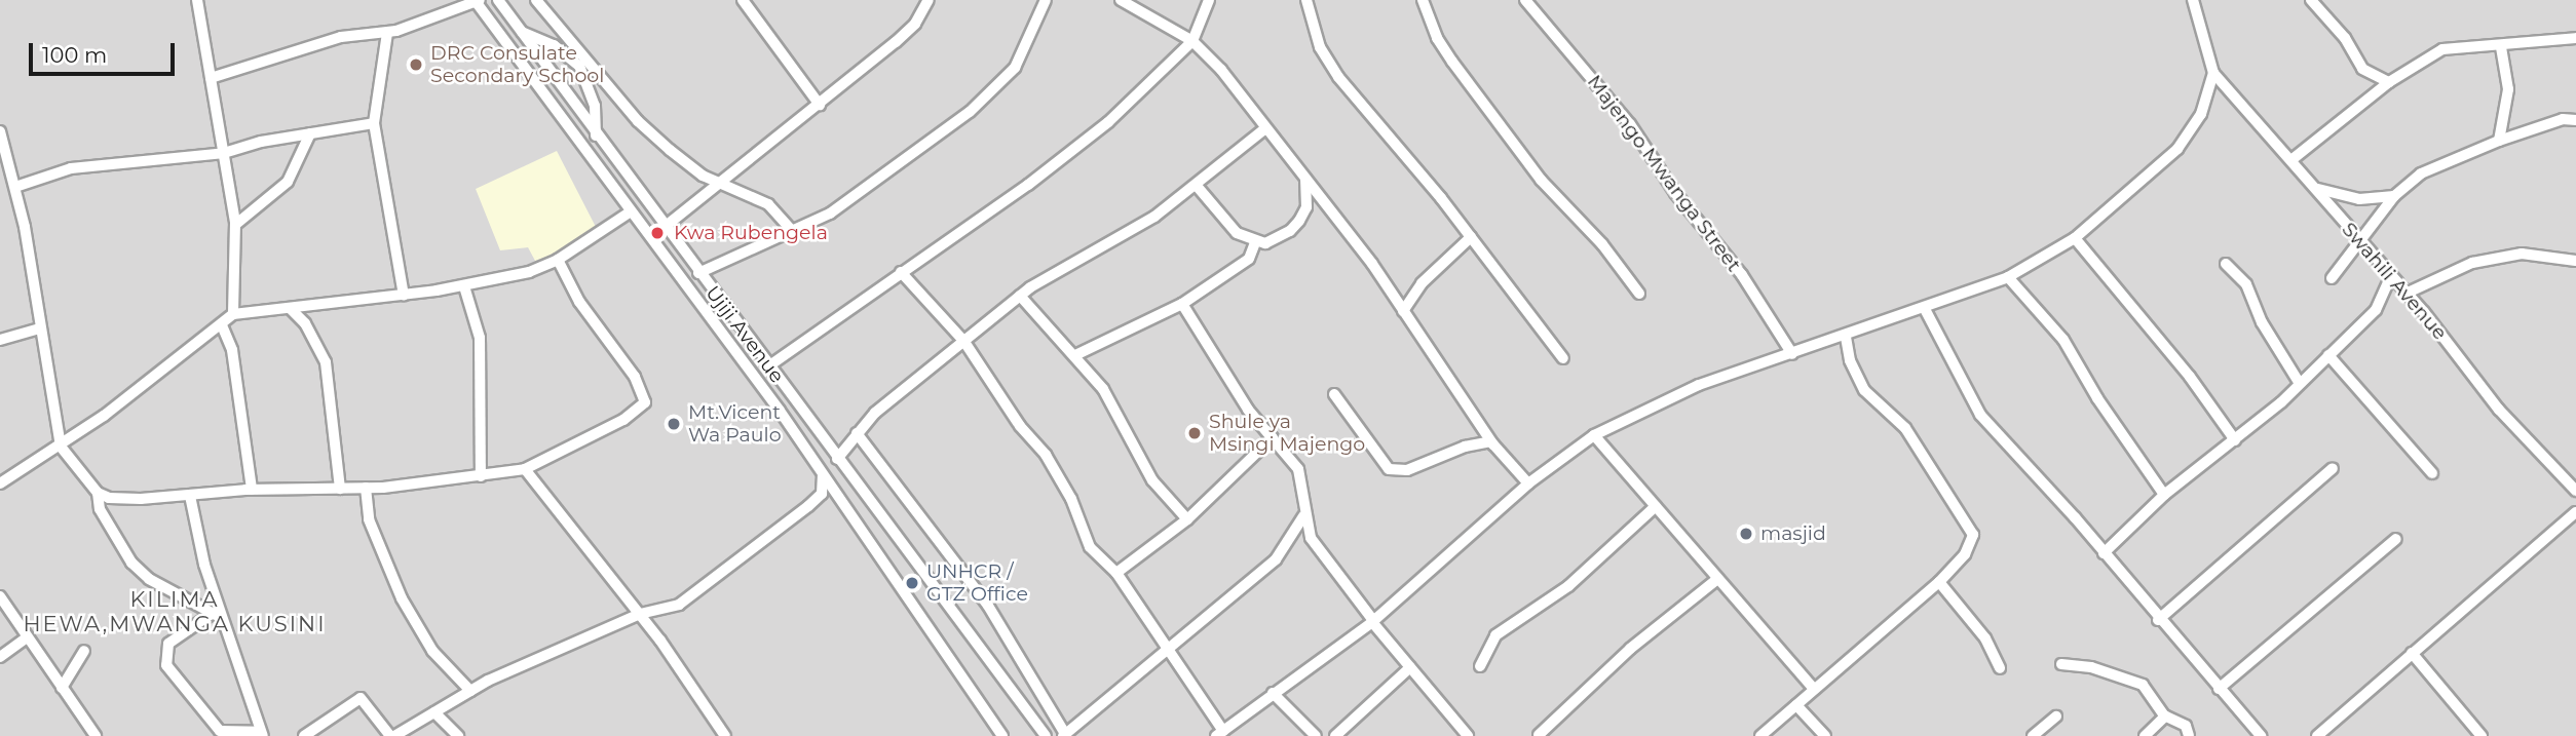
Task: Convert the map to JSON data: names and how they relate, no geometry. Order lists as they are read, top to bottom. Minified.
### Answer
{"streets":{"street":["Majengo Mwanga Street","Swahili Avenue","Ujiji Avenue"]},"districts":["KILIMA HEWA,MWANGA KUSINI"],"places":["DRC Consulate Secondary School","Kwa Rubengela","Mt.Vicent Wa Paulo","Shule ya Msingi Majengo","masjid","UNHCR / GTZ Office"],"scale_bar":"100 m"}
